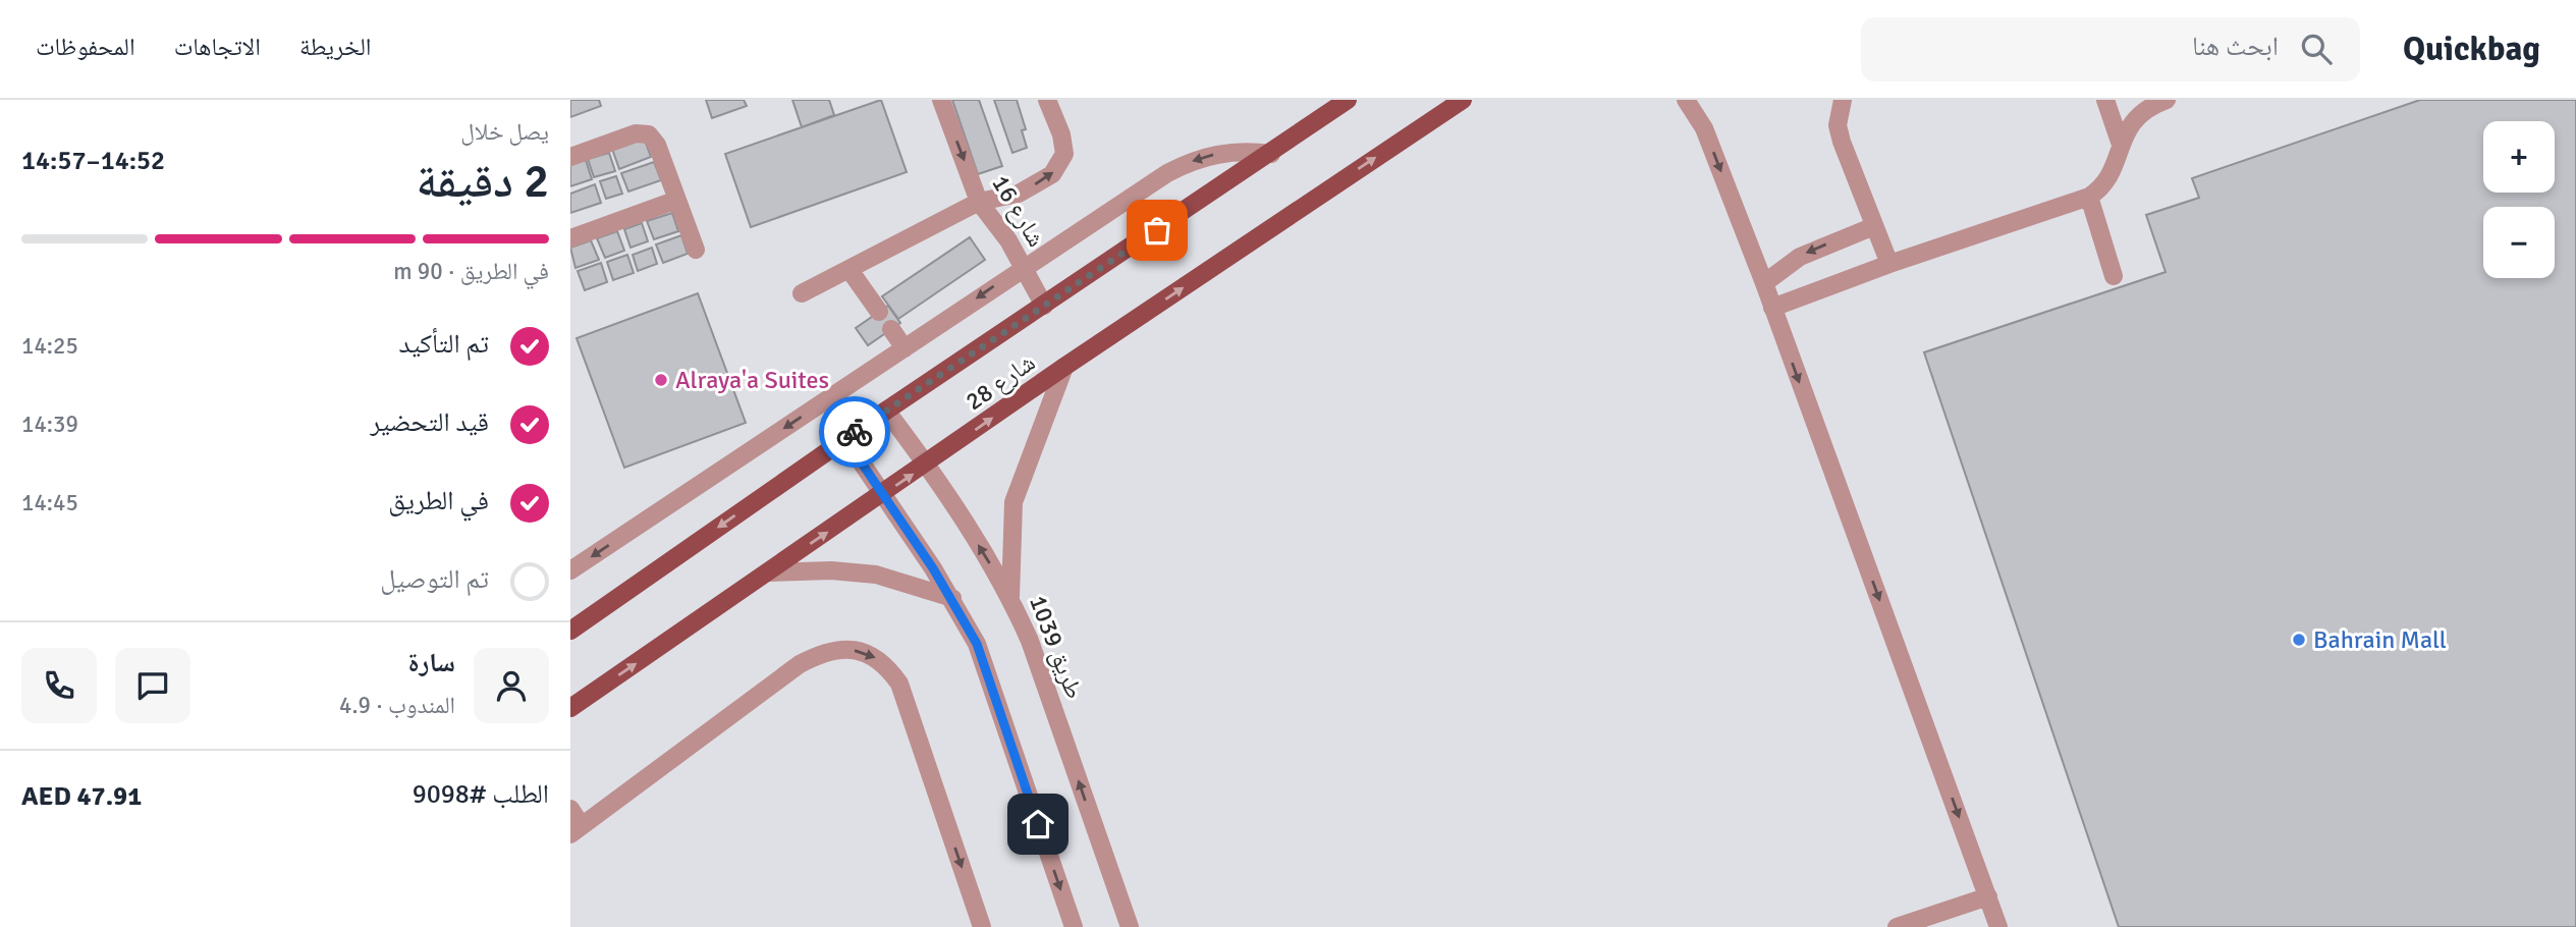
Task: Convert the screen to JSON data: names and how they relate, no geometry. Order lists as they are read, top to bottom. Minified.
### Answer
{"streets":{"main road":["شارع 28"],"street":["شارع 16","طريق 1039"]},"crossings":[["شارع 16","شارع 28"],["شارع 28","طريق 1039"]],"one_way":["شارع 16"],"places":["Alraya'a Suites","Bahrain Mall"],"page":{"header":"Quickbag","search":"ابحث هنا","nav":["الخريطة","الاتجاهات","المحفوظات"],"heading":["2 دقيقة","يصل خلال","14:52–14:57"],"panel":["سارة","المندوب · 4.9","الطلب #9098","AED 47.91"],"map_buttons":["+","−"],"bar":"في الطريق · 90 m","list":[["تم التأكيد","14:25"],["قيد التحضير","14:39"],["في الطريق","14:45"],"تم التوصيل"]}}
